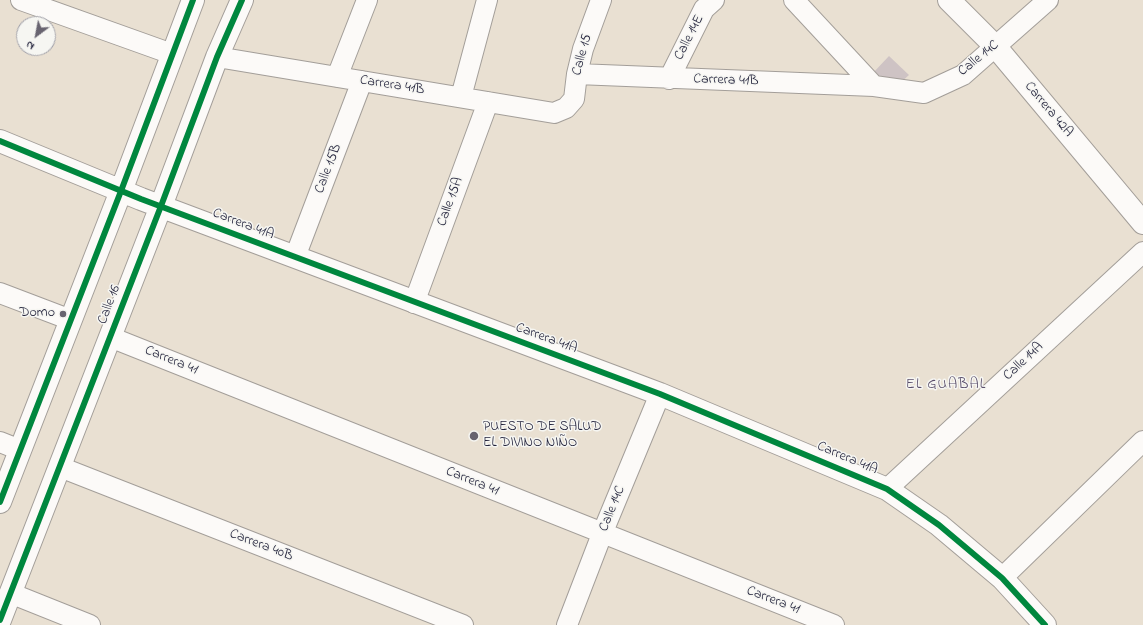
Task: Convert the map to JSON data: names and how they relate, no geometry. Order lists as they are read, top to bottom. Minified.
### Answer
{"streets":{"street":["Calle 14E","Calle 15","Calle 14C","Carrera 41B","Carrera 42A","Calle 15B","Calle 15A","Carrera 41A","Calle 16","Carrera 41","Calle 14A","Carrera 40B"]},"crossings":[["Calle 14E","Carrera 41B"],["Calle 15","Carrera 41B"],["Calle 14C","Carrera 41B"],["Calle 14C","Carrera 42A"],["Calle 14C","Carrera 41A"],["Calle 14C","Carrera 41"],["Carrera 41B","Calle 15B"],["Carrera 41B","Calle 15A"],["Carrera 41B","Calle 16"],["Calle 15B","Carrera 41A"],["Calle 15A","Carrera 41A"],["Carrera 41A","Calle 16"],["Carrera 41A","Calle 14A"],["Calle 16","Carrera 41"],["Calle 16","Carrera 40B"]],"districts":["EL GUABAL"],"places":["Domo","PUESTO DE SALUD EL DIVINO NIÑO"],"north":"bottom left"}
